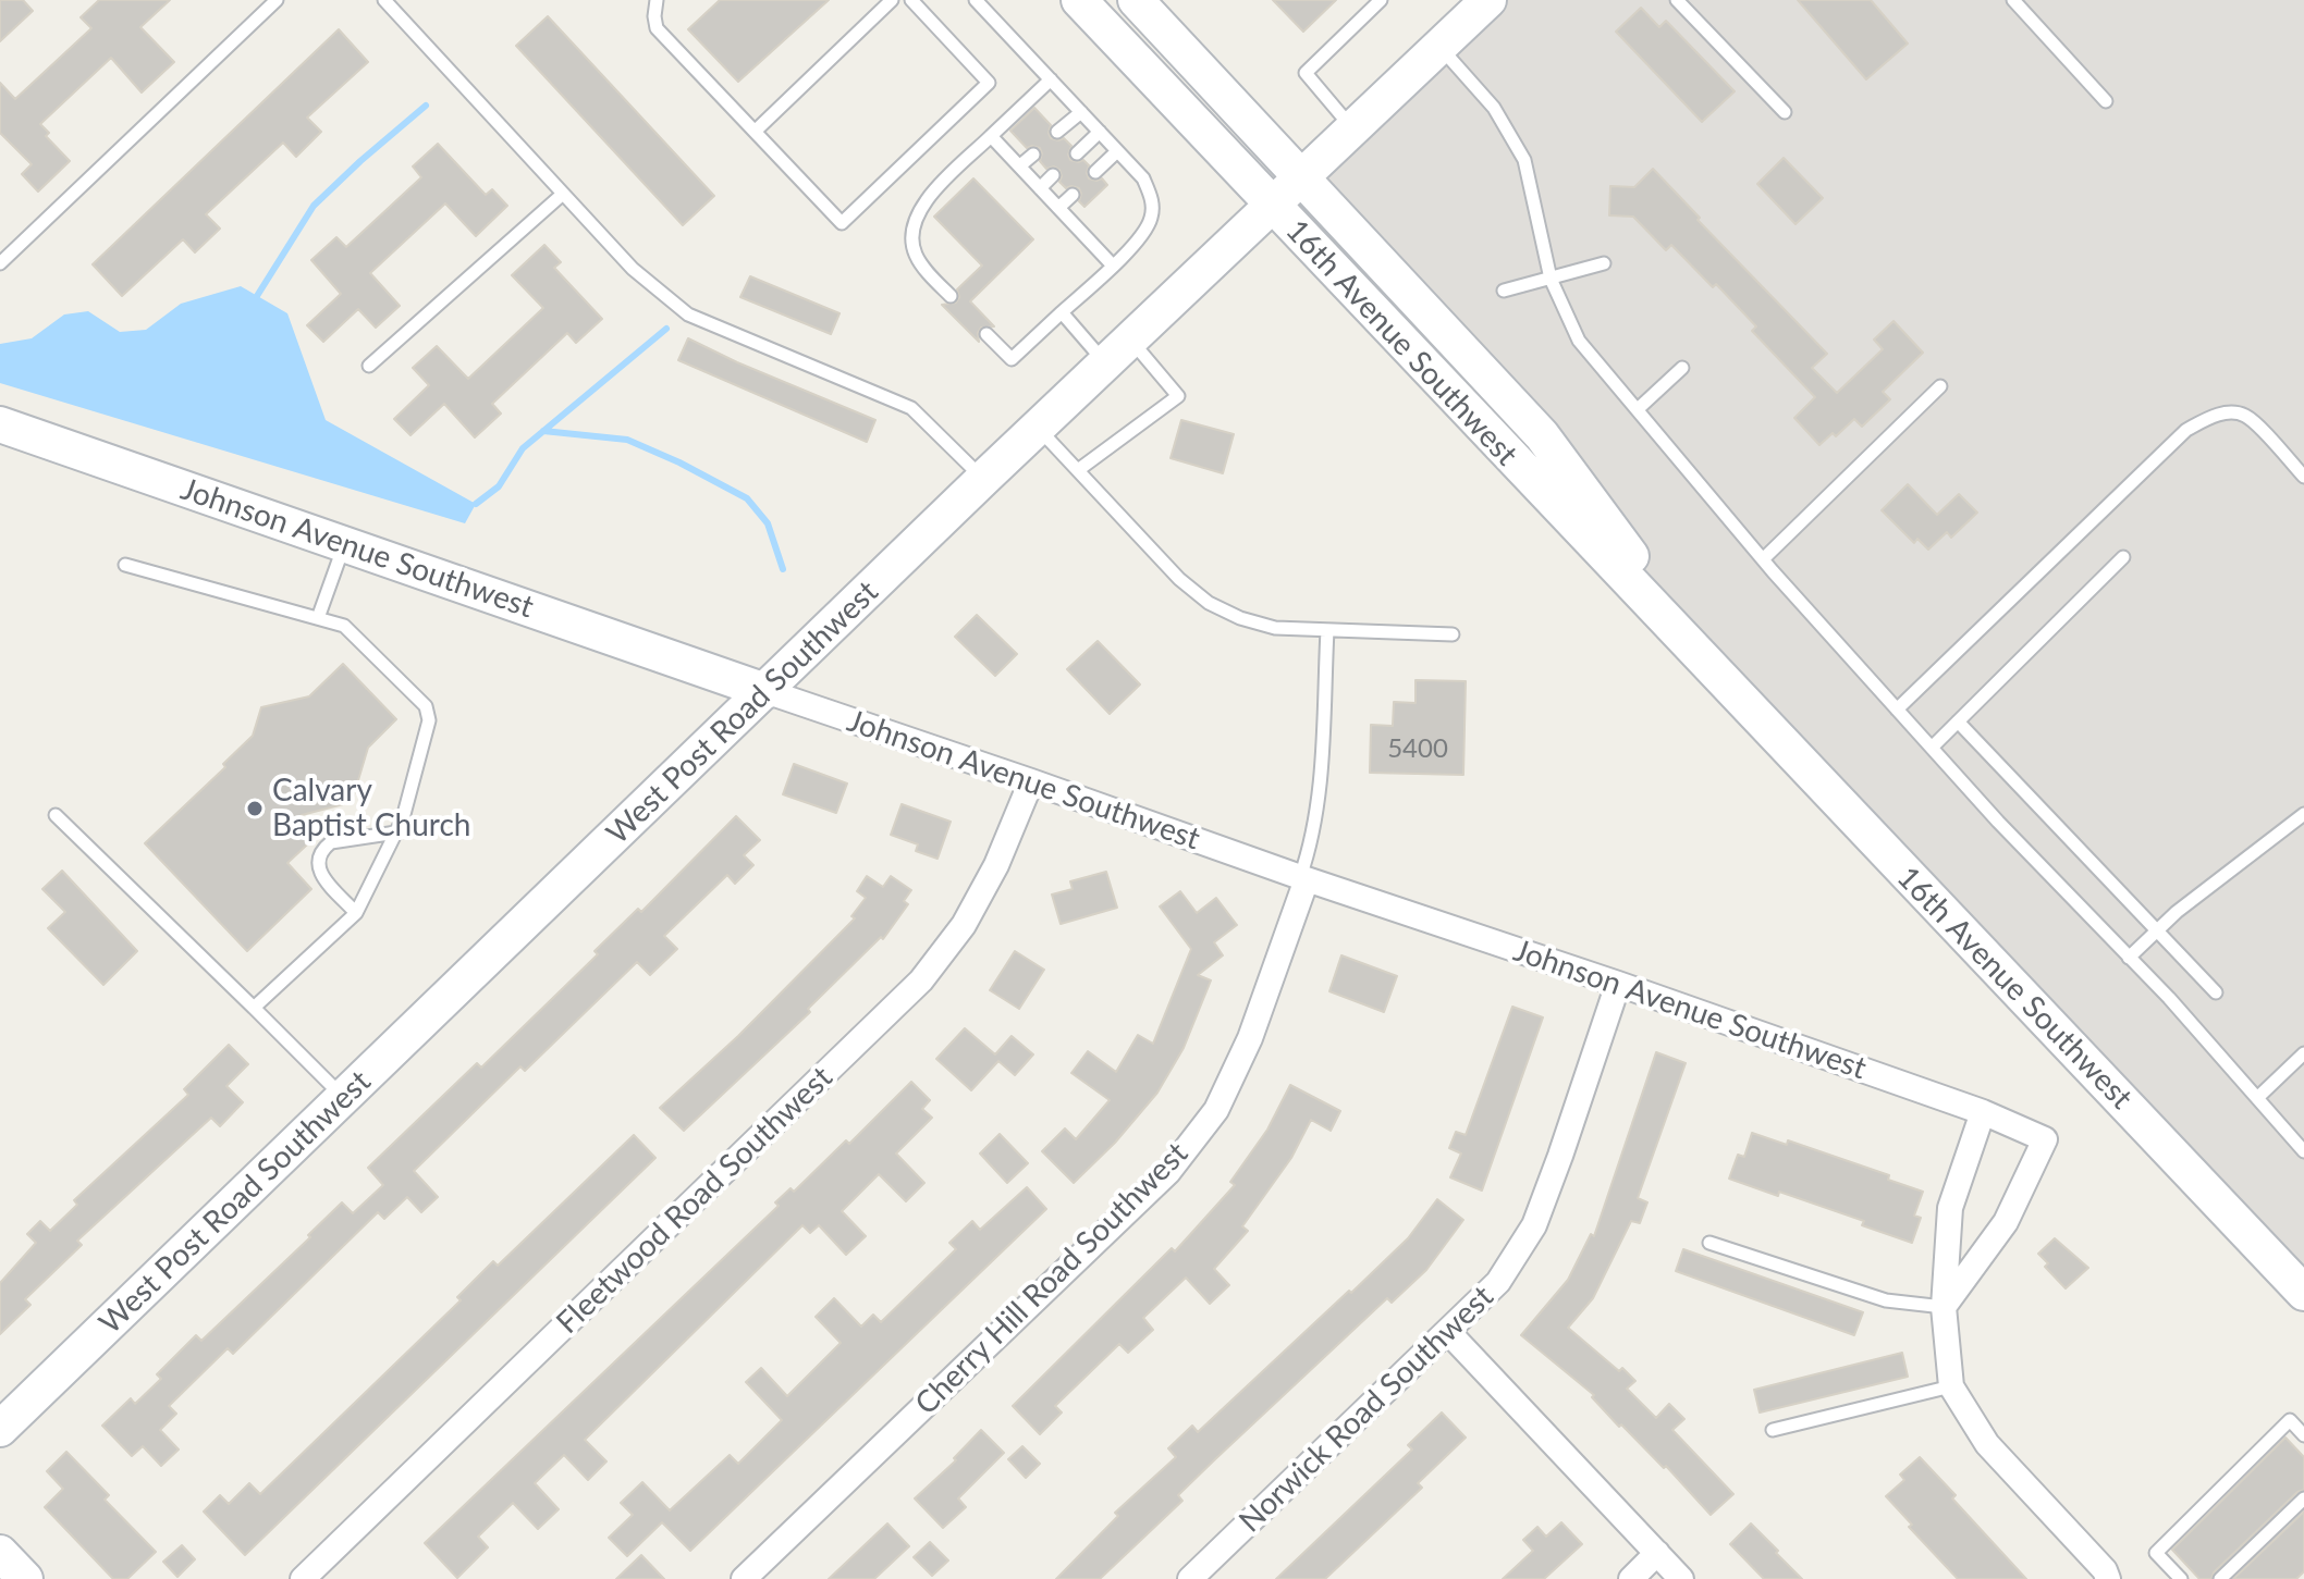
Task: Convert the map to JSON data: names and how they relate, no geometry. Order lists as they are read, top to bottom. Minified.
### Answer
{"streets":{"street":["16th Avenue Southwest","Johnson Avenue Southwest","West Post Road Southwest","Fleetwood Road Southwest","Cherry Hill Road Southwest","Norwick Road Southwest"]},"crossings":[["16th Avenue Southwest","West Post Road Southwest"],["Johnson Avenue Southwest","West Post Road Southwest"],["Johnson Avenue Southwest","Fleetwood Road Southwest"],["Johnson Avenue Southwest","Cherry Hill Road Southwest"],["Johnson Avenue Southwest","Norwick Road Southwest"]],"places":["Calvary Baptist Church"],"house_numbers":["5400"]}
